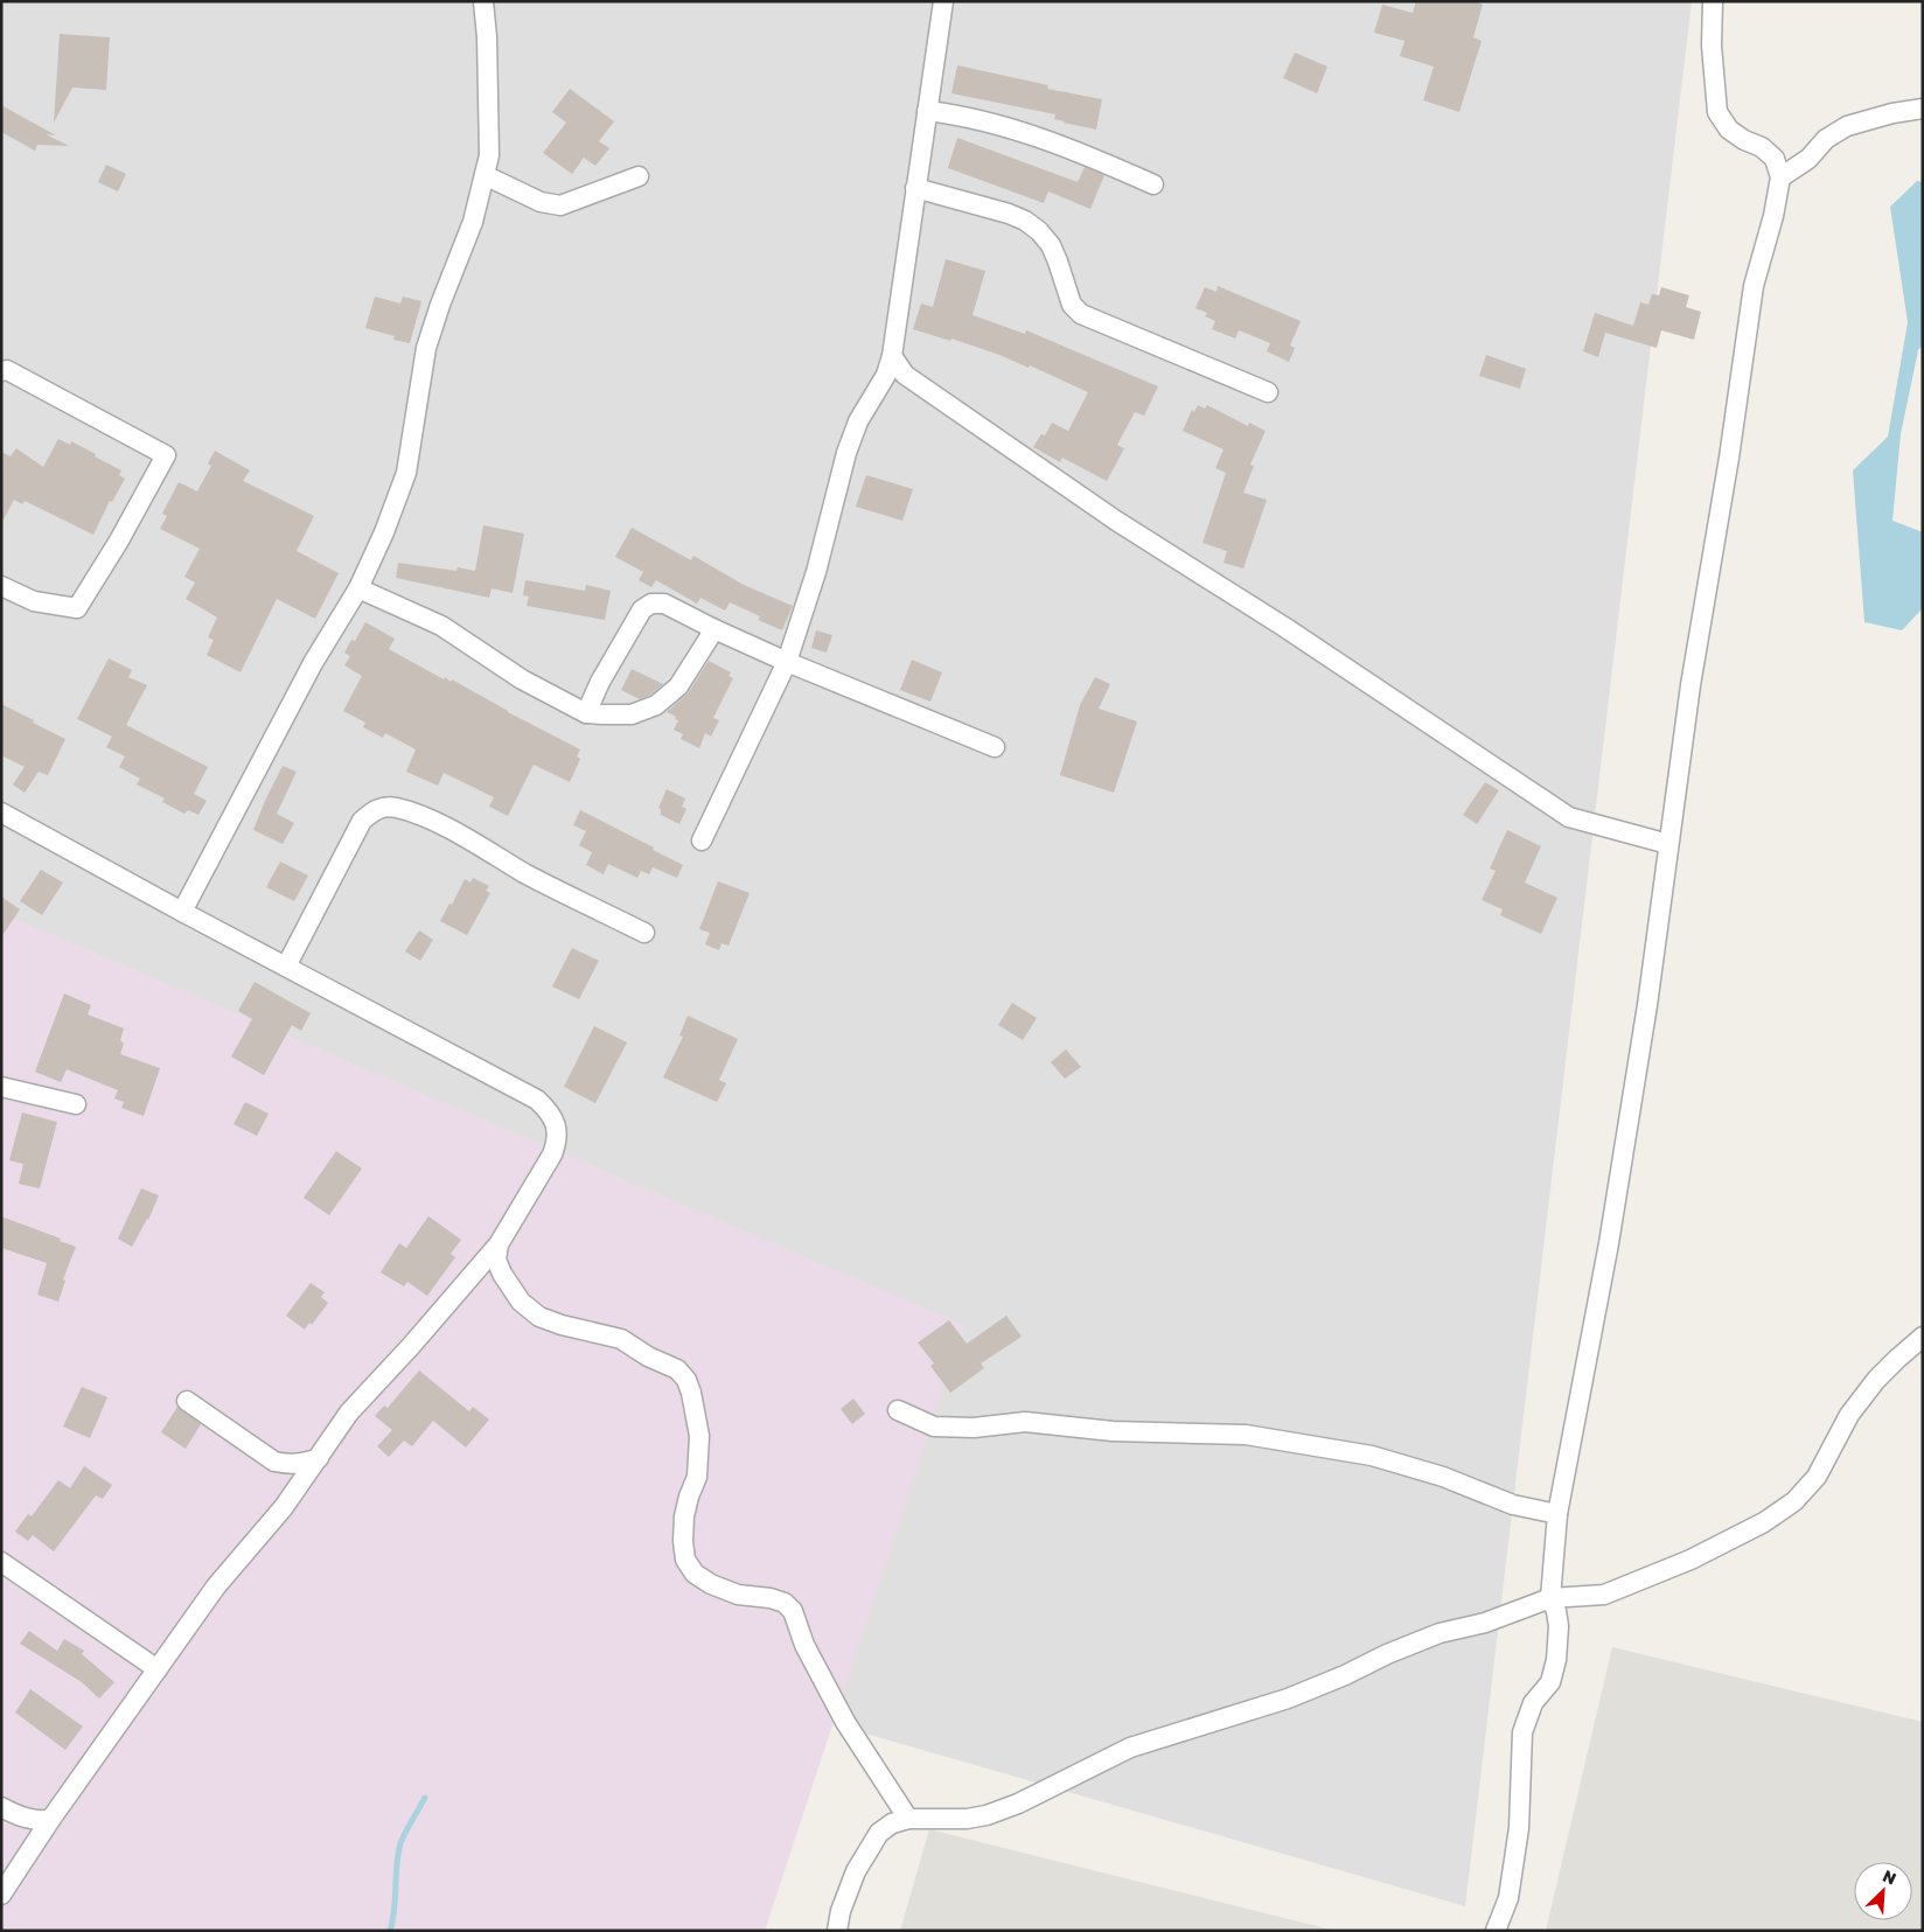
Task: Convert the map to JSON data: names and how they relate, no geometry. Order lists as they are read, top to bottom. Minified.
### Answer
{"north":"top right"}
